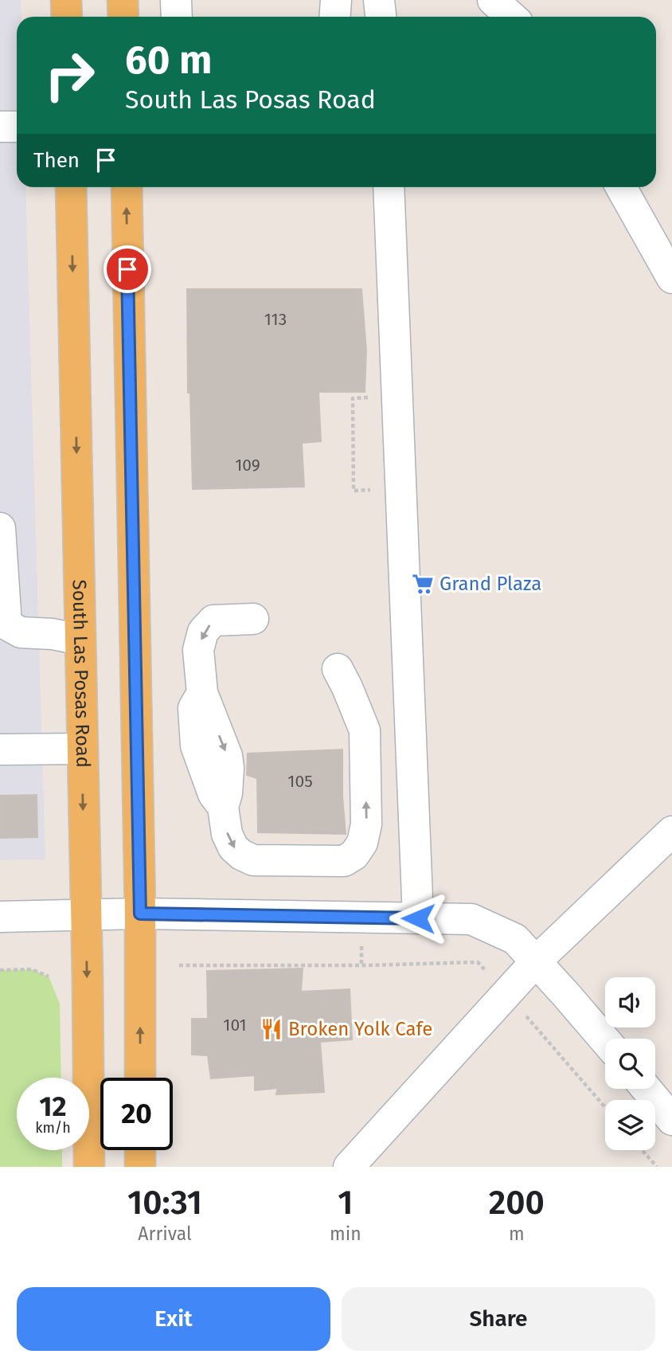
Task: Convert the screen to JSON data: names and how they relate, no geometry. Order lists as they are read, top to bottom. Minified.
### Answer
{"streets":{"main road":["South Las Posas Road"]},"places":{"supermarket":["Grand Plaza"],"restaurant":["Broken Yolk Cafe"]},"house_numbers":["113","109","105","101"],"page":{"turn":["60 m","South Las Posas Road"],"then":"Then","speed":"12 km/h","limit":"20","eta":["10:31","Arrival","1","min","200","m"],"buttons":["Exit","Share"]}}
